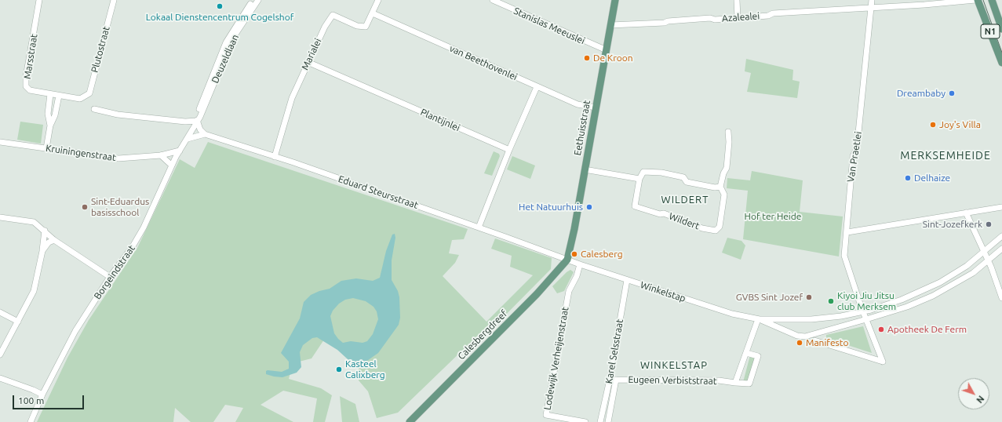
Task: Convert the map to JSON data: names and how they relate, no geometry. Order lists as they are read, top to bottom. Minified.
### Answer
{"streets":{"main road":["N1","Eethuisstraat","Calesbergdreef"],"street":["Azalealei","Stanislas Meeuslei","Plutostraat","Marialei","Marsstraat","Deuzeldlaan","van Beethovenlei","Plantijnlei","Kruiningenstraat","Van Praetlei","Eduard Steursstraat","Wildert","Borgeindstraat","Winkelstap","Karel Selsstraat","Lodewijk Verheijenstraat","Eugeen Verbiststraat"]},"crossings":[["Azalealei","Eethuisstraat"],["Azalealei","Van Praetlei"],["Stanislas Meeuslei","Eethuisstraat"],["Plutostraat","Marsstraat"],["Marialei","van Beethovenlei"],["Marialei","Plantijnlei"],["Marialei","Eduard Steursstraat"],["Deuzeldlaan","Borgeindstraat"],["van Beethovenlei","Eethuisstraat"],["Eethuisstraat","Eduard Steursstraat"],["Eethuisstraat","Winkelstap"],["Eethuisstraat","Calesbergdreef"],["Kruiningenstraat","Borgeindstraat"],["Van Praetlei","Winkelstap"],["Eduard Steursstraat","Winkelstap"],["Eduard Steursstraat","Calesbergdreef"],["Winkelstap","Calesbergdreef"],["Winkelstap","Karel Selsstraat"],["Winkelstap","Lodewijk Verheijenstraat"],["Karel Selsstraat","Eugeen Verbiststraat"]],"districts":["MERKSEMHEIDE","WILDERT","WINKELSTAP"],"parks":["Hof ter Heide"],"places":["Lokaal Dienstencentrum Cogelshof","De Kroon","Dreambaby","Joy's Villa","Delhaize","Sint-Eduardus basisschool","Het Natuurhuis","Sint-Jozefkerk","Calesberg","GVBS Sint Jozef","Kiyoi Jiu Jitsu club Merksem","Apotheek De Ferm","Manifesto","Kasteel Calixberg"],"scale_bar":"100 m","north":"bottom right"}
